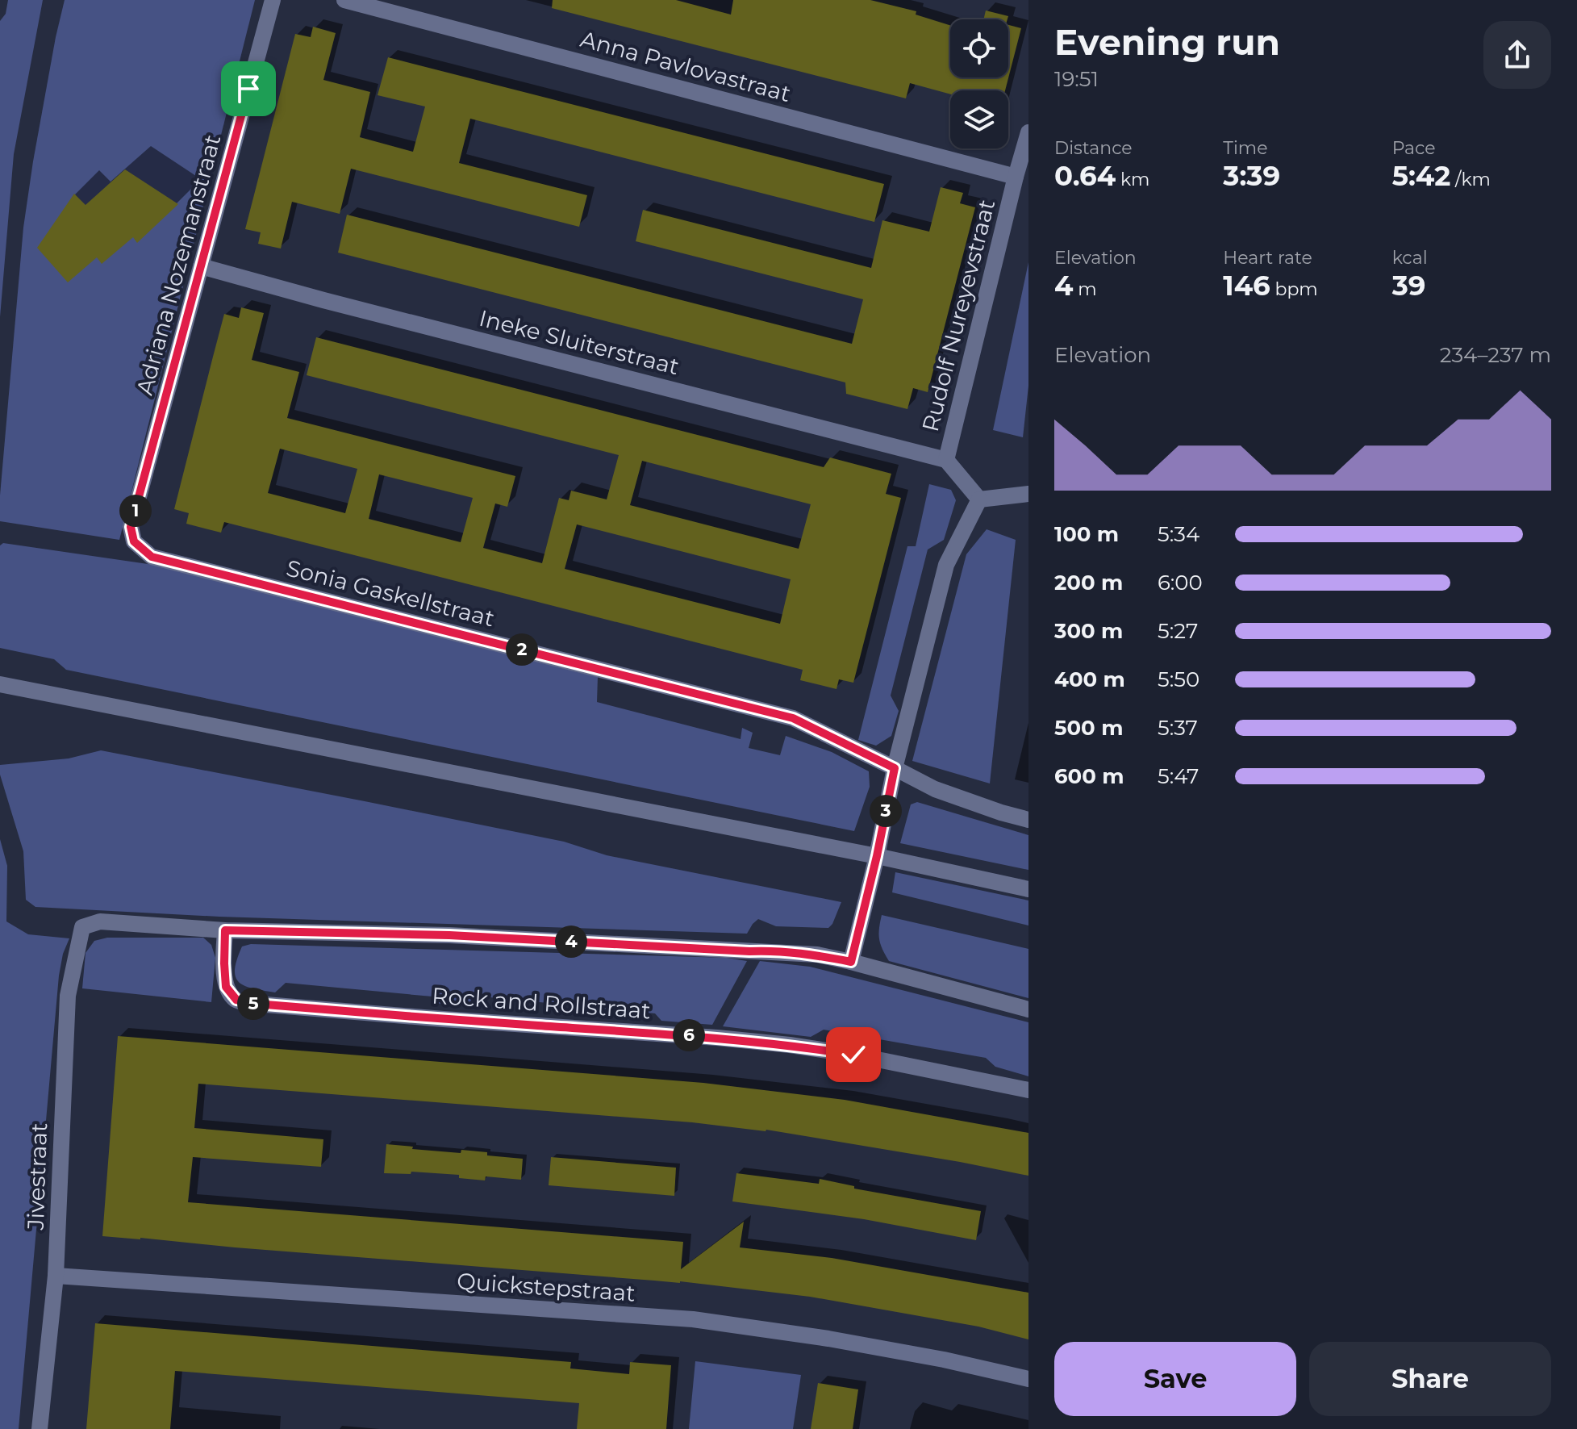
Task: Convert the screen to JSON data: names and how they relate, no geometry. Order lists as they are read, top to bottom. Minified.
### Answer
{"streets":{"street":["Anna Pavlovastraat","Adriana Nozemanstraat","Rudolf Nureyevstraat","Ineke Sluiterstraat","Sonia Gaskellstraat","Rock and Rollstraat","Jivestraat","Quickstepstraat"]},"crossings":[["Anna Pavlovastraat","Rudolf Nureyevstraat"],["Adriana Nozemanstraat","Ineke Sluiterstraat"],["Adriana Nozemanstraat","Sonia Gaskellstraat"],["Rudolf Nureyevstraat","Ineke Sluiterstraat"],["Rock and Rollstraat","Jivestraat"],["Jivestraat","Quickstepstraat"]],"page":{"heading":["Evening run","19:51"],"stats":[["Distance","0.64 km"],["Time","3:39"],["Pace","5:42 /km"],["Elevation","4 m"],["Heart rate","146 bpm"],["kcal","39"]],"chart":["Elevation","234–237 m"],"pins":["1","2","3","4","5","6"],"list":[{"name":"100 m","note":"5:34"},{"name":"200 m","note":"6:00"},{"name":"300 m","note":"5:27"},{"name":"400 m","note":"5:50"},{"name":"500 m","note":"5:37"},{"name":"600 m","note":"5:47"}],"buttons":["Save","Share"]}}
